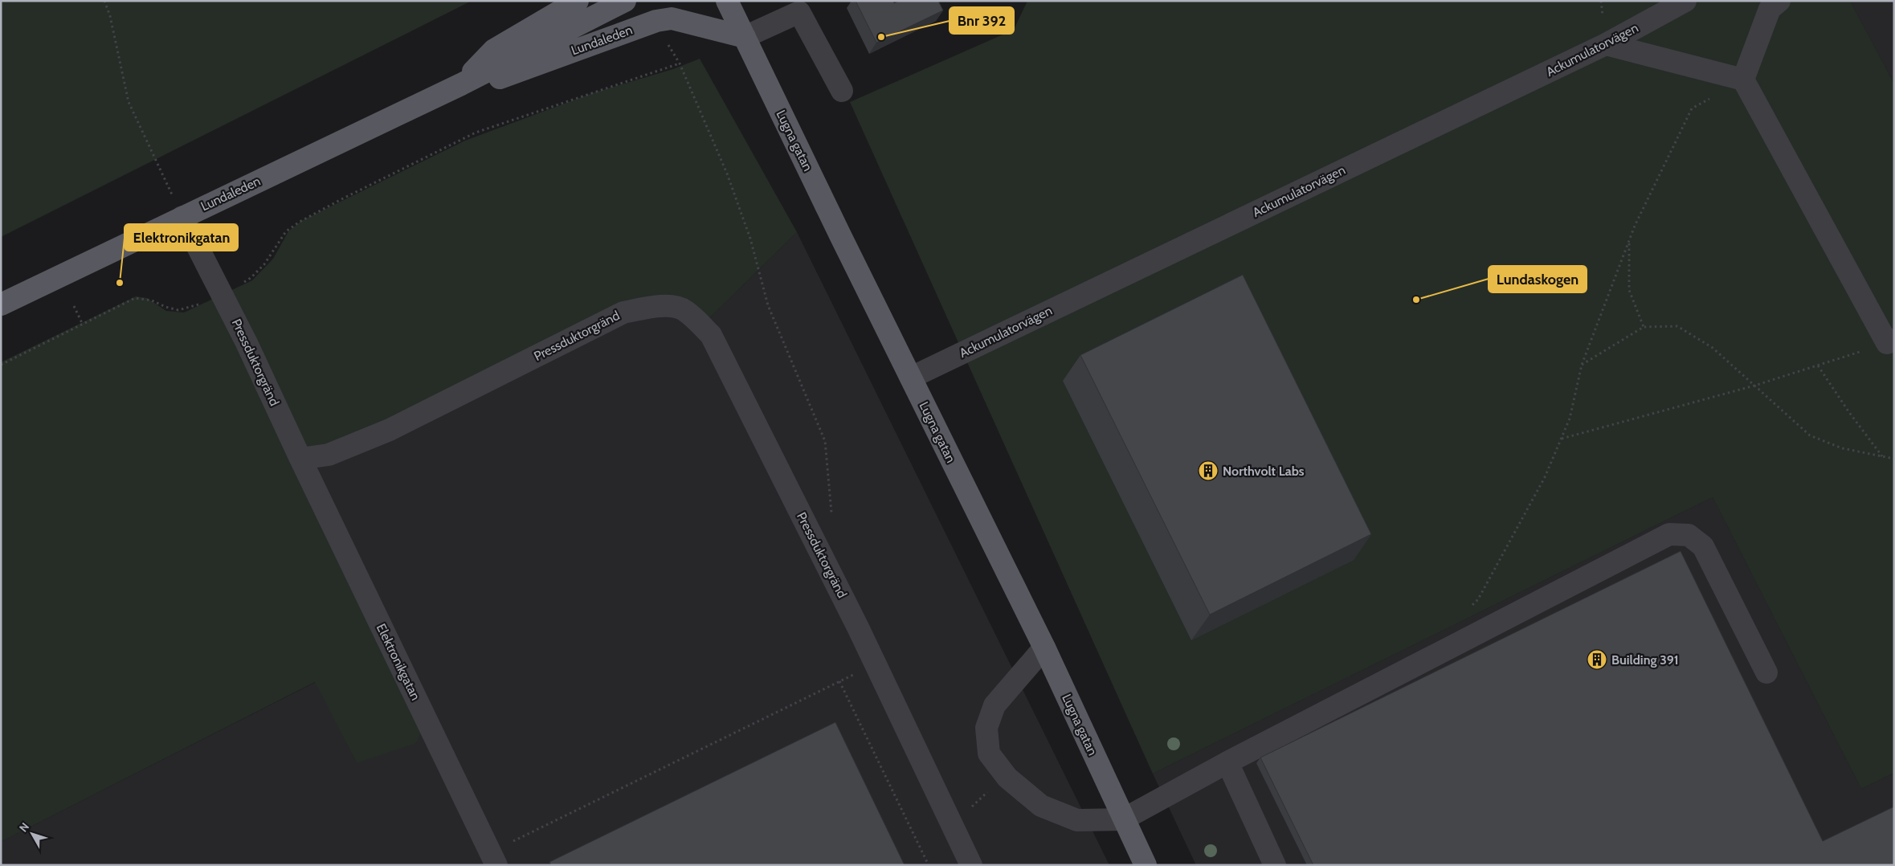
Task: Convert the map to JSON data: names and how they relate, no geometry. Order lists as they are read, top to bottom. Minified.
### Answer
{"streets":{"main road":["Lundaleden","Lugna gatan"],"street":["Ackumulatorvägen","Pressduktorgränd","Elektronikgatan"]},"crossings":[["Lundaleden","Lugna gatan"],["Lundaleden","Pressduktorgränd"],["Ackumulatorvägen","Lugna gatan"],["Pressduktorgränd","Elektronikgatan"]],"places":{"other":["Bnr 392","Elektronikgatan","Lundaskogen"],"building":["Northvolt Labs","Building 391"]},"north":"top left"}
